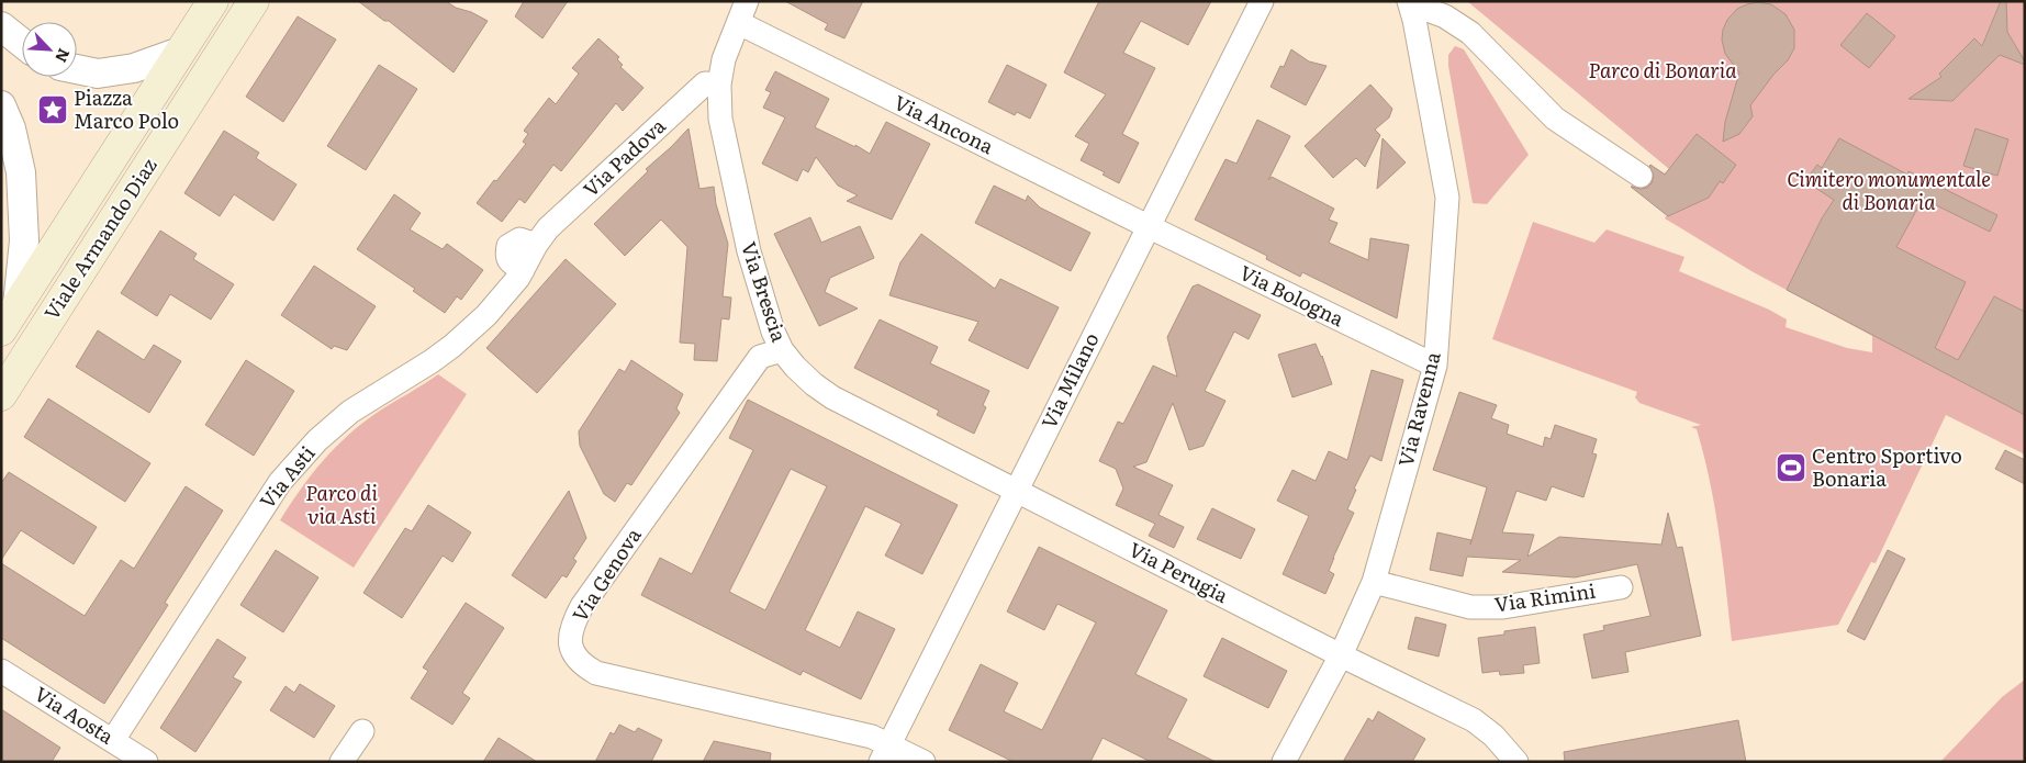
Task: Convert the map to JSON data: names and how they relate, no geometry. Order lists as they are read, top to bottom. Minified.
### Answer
{"streets":{"main road":["Viale Armando Diaz"],"street":["Via Ancona","Via Padova","Via Brescia","Via Bologna","Via Milano","Via Ravenna","Via Asti","Via Perugia","Via Genova","Via Rimini","Via Aosta"]},"crossings":[["Via Ancona","Via Brescia"],["Via Ancona","Via Bologna"],["Via Ancona","Via Milano"],["Via Padova","Via Brescia"],["Via Padova","Via Asti"],["Via Brescia","Via Milano"],["Via Brescia","Via Perugia"],["Via Brescia","Via Genova"],["Via Bologna","Via Milano"],["Via Bologna","Via Ravenna"],["Via Milano","Via Perugia"],["Via Milano","Via Genova"],["Via Ravenna","Via Perugia"],["Via Ravenna","Via Rimini"],["Via Asti","Via Aosta"]],"parks":["Parco di Bonaria","Cimitero monumentale di Bonaria","Parco di via Asti"],"places":{"place":["Piazza Marco Polo"],"sports":["Centro Sportivo Bonaria"]},"north":"bottom right"}
